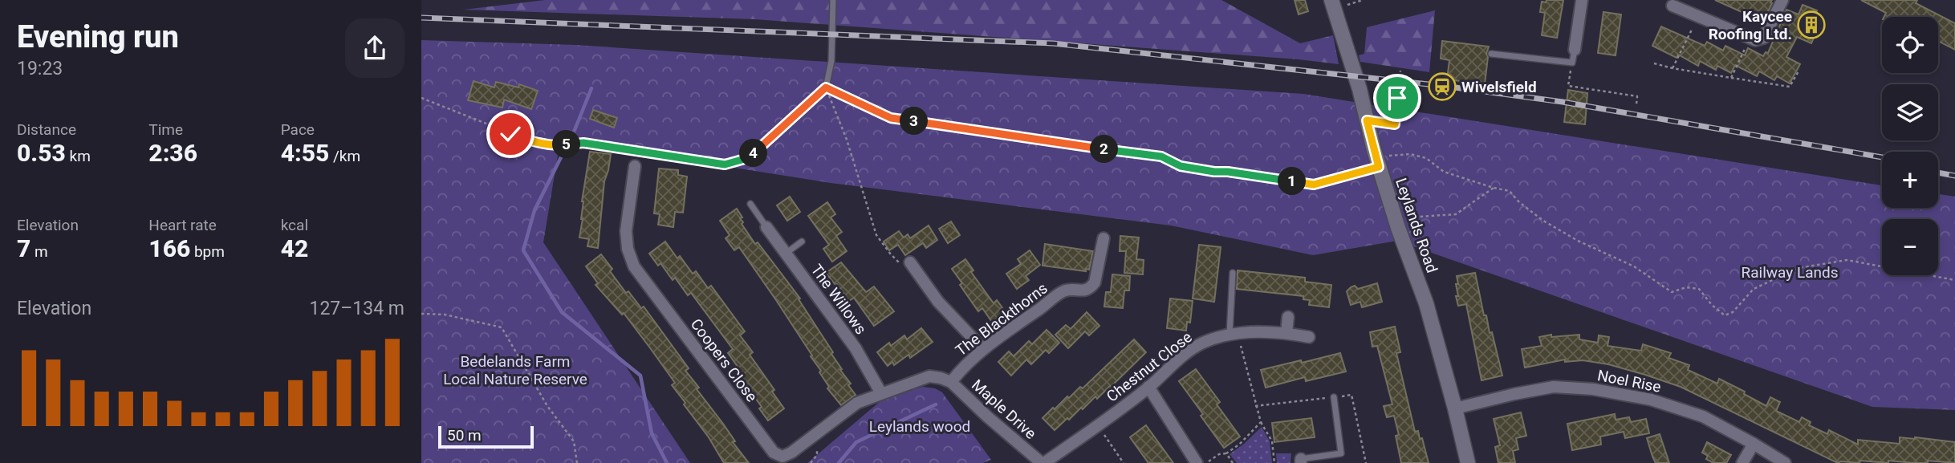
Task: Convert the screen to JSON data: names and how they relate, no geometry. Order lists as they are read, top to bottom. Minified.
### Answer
{"streets":{"street":["Leylands Road","The Willows","The Blackthorns","Coopers Close","Chestnut Close","Noel Rise","Maple Drive"]},"crossings":[["Leylands Road","Noel Rise"],["The Willows","Coopers Close"],["The Willows","Maple Drive"],["The Blackthorns","Maple Drive"],["Coopers Close","Maple Drive"],["Chestnut Close","Maple Drive"]],"parks":["Railway Lands","Bedelands Farm Local Nature Reserve","Leylands wood"],"places":{"building":["Kaycee Roofing Ltd."],"station":["Wivelsfield"]},"scale_bar":"50 m","page":{"heading":["Evening run","19:23"],"map_buttons":["+","−"],"stats":[["Distance","0.53 km"],["Time","2:36"],["Pace","4:55 /km"],["Elevation","7 m"],["Heart rate","166 bpm"],["kcal","42"]],"pins":["3","5","2","4","1"],"chart":["Elevation","127–134 m"],"scale":"50 m"}}
